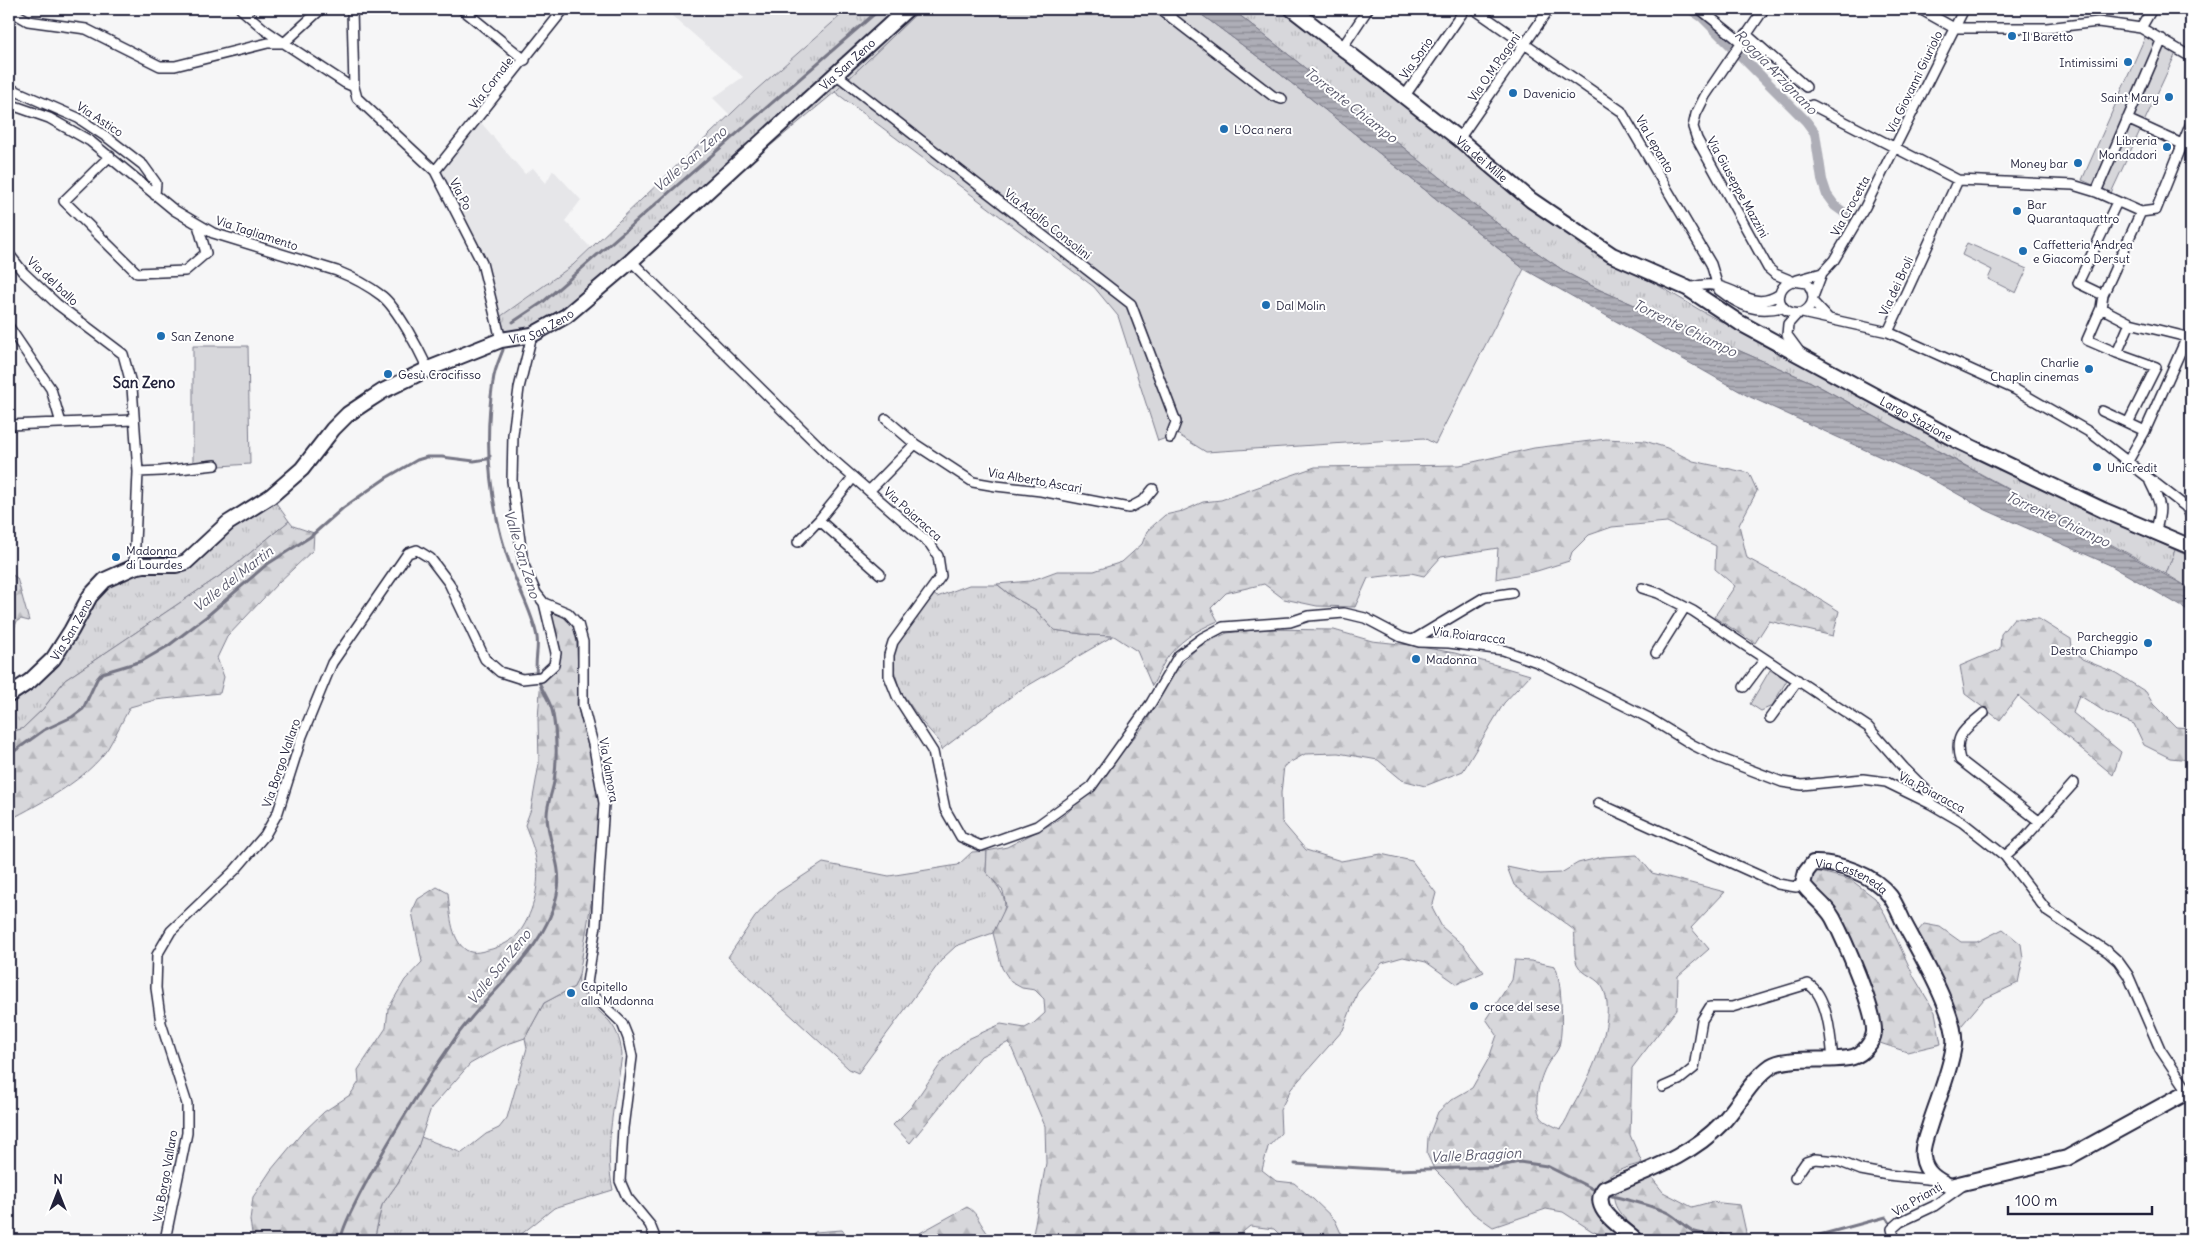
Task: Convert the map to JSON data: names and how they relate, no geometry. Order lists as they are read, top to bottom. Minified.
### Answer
{"streets":{"street":["Via Sorio","Via San Zeno","Via O.M.Pagani","Via Giovanni Giuriolo","Via Cornale","Via Astico","Via Lepanto","Via dei Mille","Via Giuseppe Mazzini","Via Po","Via Crocetta","Via Adolfo Consolini","Via Tagliamento","Via del ballo","Via dei Broli","Largo Stazione","Via Alberto Ascari","Via Poiaracca","Via Borgo Vallaro","Via Valmora","Via Casteneda","Via Prianti"]},"crossings":[["Via Sorio","Via dei Mille"],["Via San Zeno","Via Po"],["Via San Zeno","Via Adolfo Consolini"],["Via San Zeno","Via Tagliamento"],["Via San Zeno","Via Poiaracca"],["Via O.M.Pagani","Via Lepanto"],["Via O.M.Pagani","Via dei Mille"],["Via Giovanni Giuriolo","Via Crocetta"],["Via Giovanni Giuriolo","Via dei Broli"],["Via Cornale","Via Po"],["Via Astico","Via Tagliamento"],["Via dei Mille","Largo Stazione"],["Via Giuseppe Mazzini","Via Crocetta"],["Via Borgo Vallaro","Via Valmora"]],"districts":["San Zeno"],"water":["Roggia Arzignano","Torrente Chiampo","Valle San Zeno","Valle del Martin","Valle Braggion"],"places":["Il Baretto","Intimissimi","Davenicio","Saint Mary","L'Oca nera","Libreria Mondadori","Money bar","Bar Quarantaquattro","Caffetteria Andrea e Giacomo Dersut","Dal Molin","San Zenone","Charlie Chaplin cinemas","Gesù Crocifisso","UniCredit","Madonna di Lourdes","Parcheggio Destra Chiampo","Madonna","Capitello alla Madonna","croce del sese"],"scale_bar":"100 m","north":"top"}
